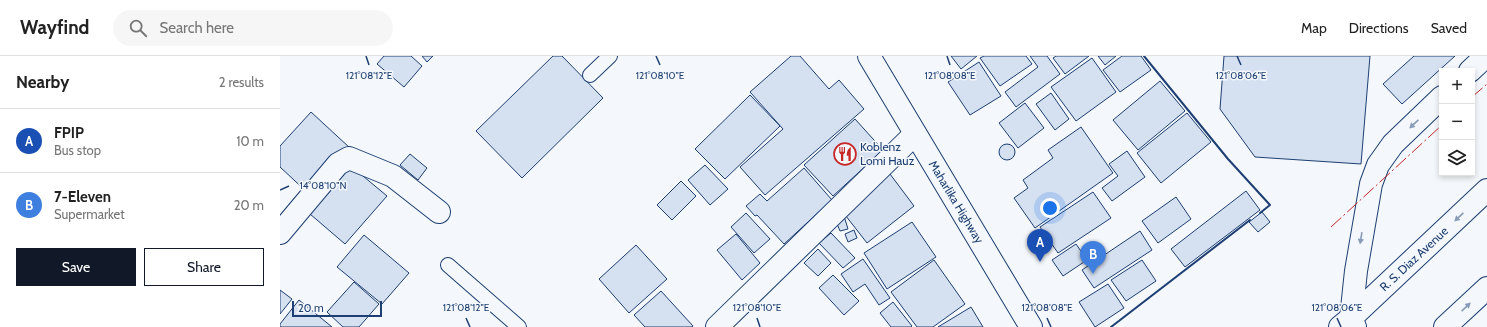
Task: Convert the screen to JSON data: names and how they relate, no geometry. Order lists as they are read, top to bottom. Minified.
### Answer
{"streets":{"main road":["Maharlika Highway","R. S. Diaz Avenue"]},"one_way":["R. S. Diaz Avenue"],"places":{"restaurant":["Koblenz Lomi Hauz"]},"scale_bar":"20 m","page":{"header":"Wayfind","search":"Search here","nav":["Map","Directions","Saved"],"heading":["Nearby","2 results"],"map_buttons":["+","−"],"list":[{"mark":"A","name":"FPIP","note":"Bus stop","value":"10 m"},{"mark":"B","name":"7-Eleven","note":"Supermarket","value":"20 m"}],"pins":["A","B"],"buttons":["Save","Share"],"scale":"20 m"},"coordinates":["121°08'12\"E","121°08'10\"E","121°08'08\"E","121°08'06\"E","14°08'10\"N"]}
